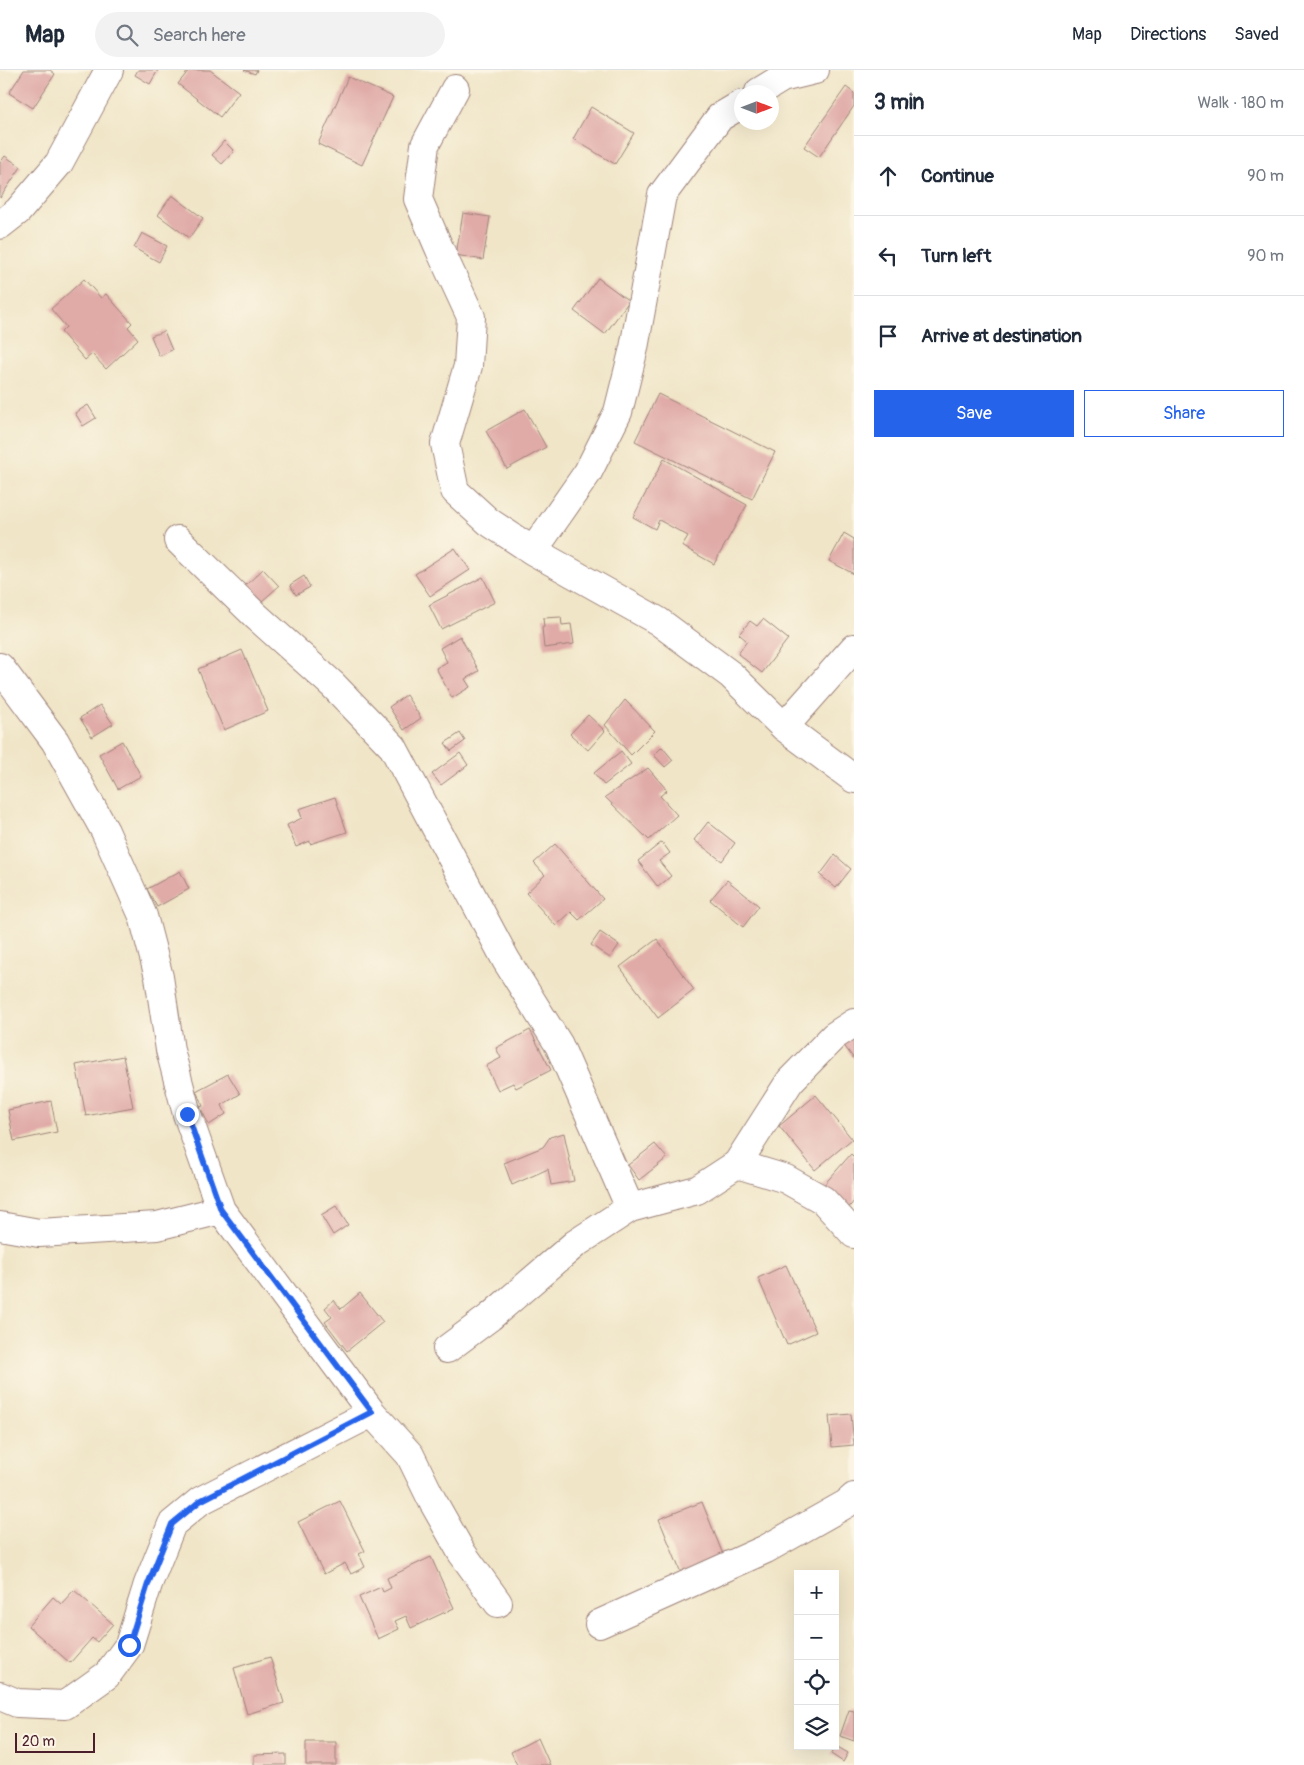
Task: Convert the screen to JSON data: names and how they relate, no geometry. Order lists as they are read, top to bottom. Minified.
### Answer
{"scale_bar":"20 m","north":"right","page":{"header":"Map","search":"Search here","nav":["Map","Directions","Saved"],"heading":["3 min","Walk · 180 m"],"list":[["Continue","90 m"],["Turn left","90 m"],"Arrive at destination"],"buttons":["Save","Share"],"map_buttons":["+","−"],"scale":"20 m"}}
